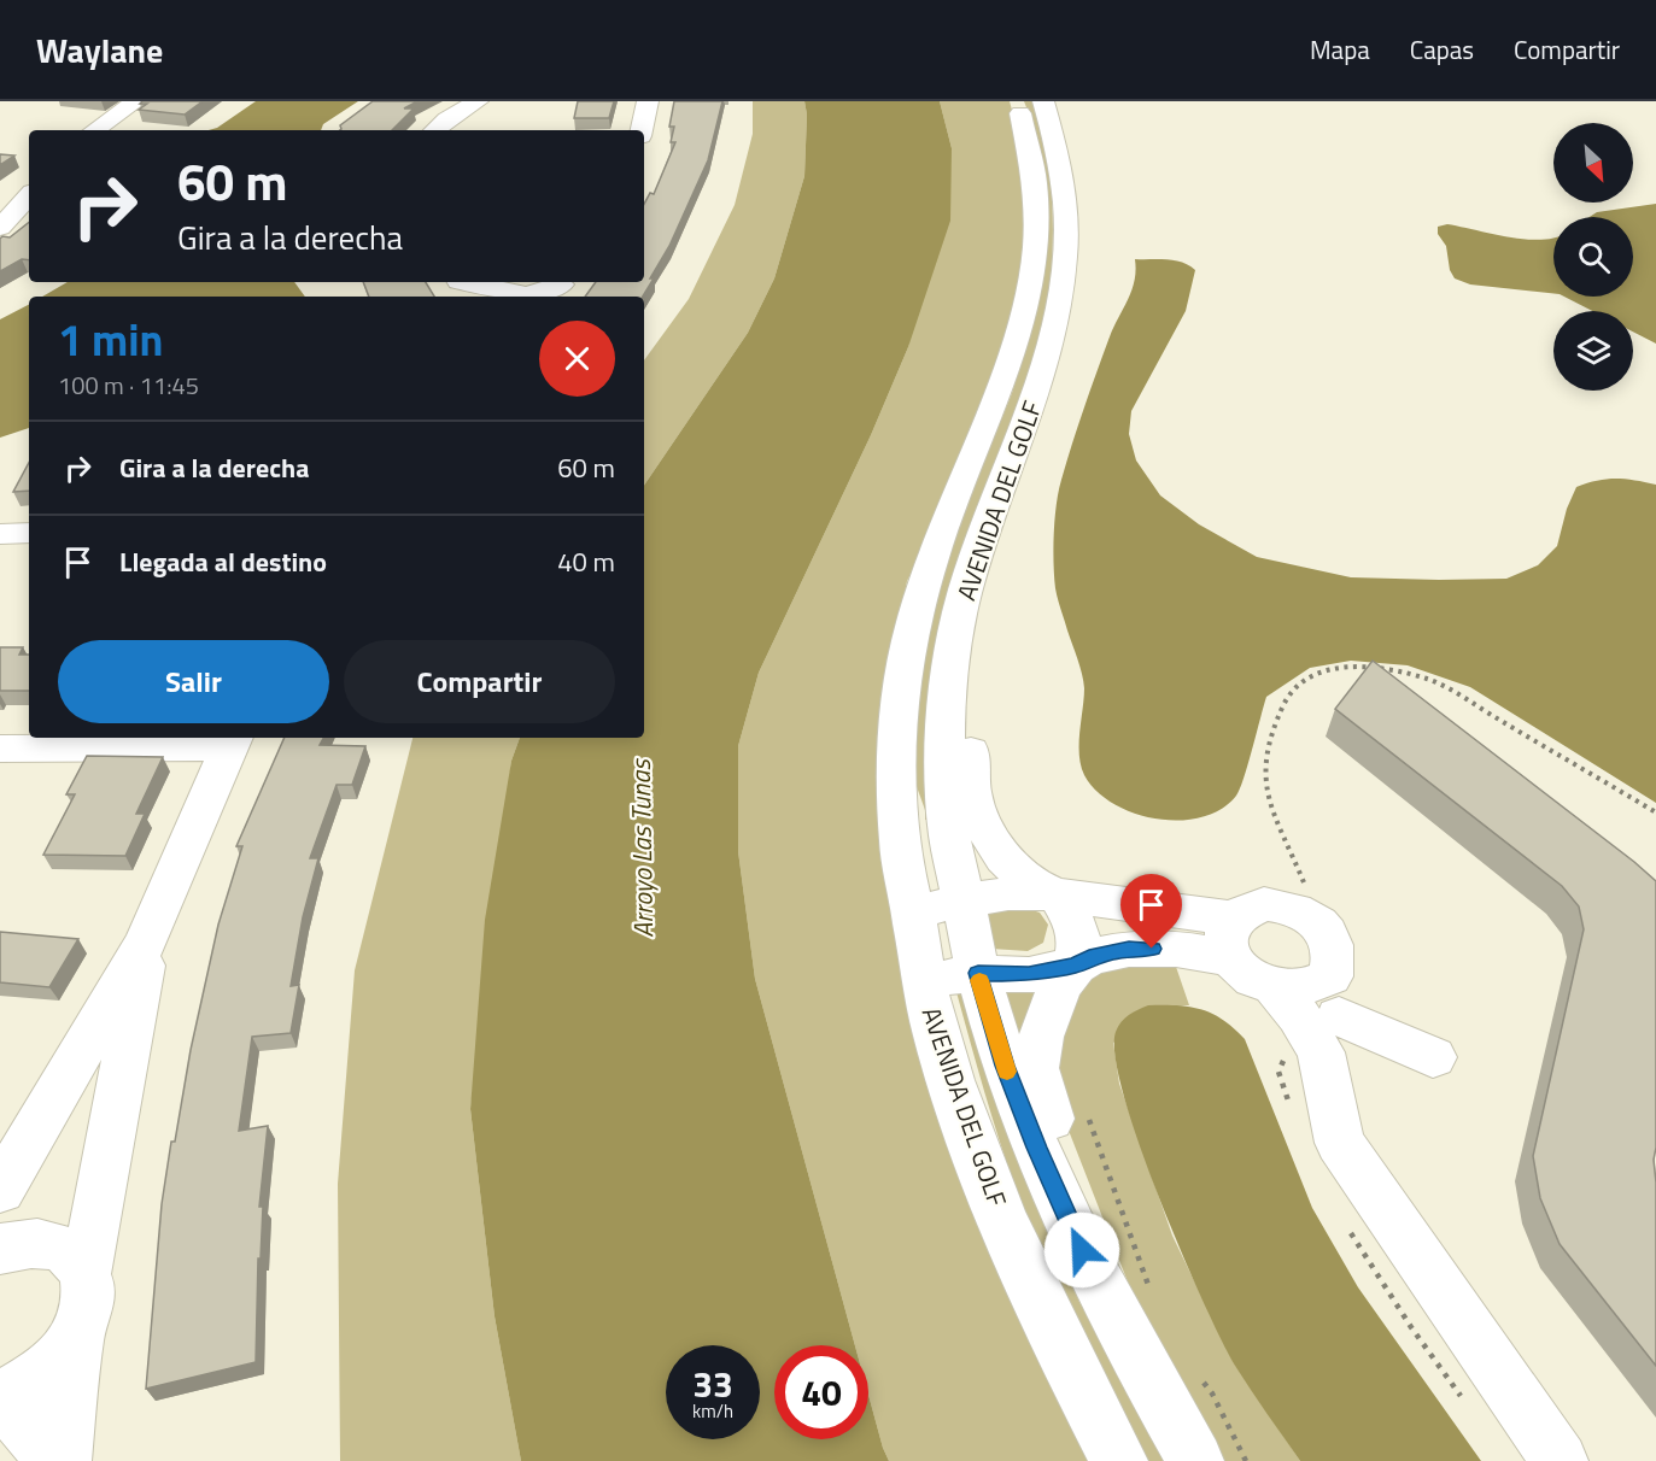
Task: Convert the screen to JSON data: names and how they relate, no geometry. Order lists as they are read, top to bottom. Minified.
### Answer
{"streets":{"street":["AVENIDA DEL GOLF"]},"water":["Arroyo Las Tunas"],"north":"bottom right","page":{"header":"Waylane","nav":["Mapa","Capas","Compartir"],"turn":["60 m","Gira a la derecha"],"heading":["1 min","100 m · 11:45"],"list":[{"name":"Gira a la derecha","value":"60 m"},{"name":"Llegada al destino","value":"40 m"}],"buttons":["Salir","Compartir"],"speed":"33 km/h","limit":"40"}}
